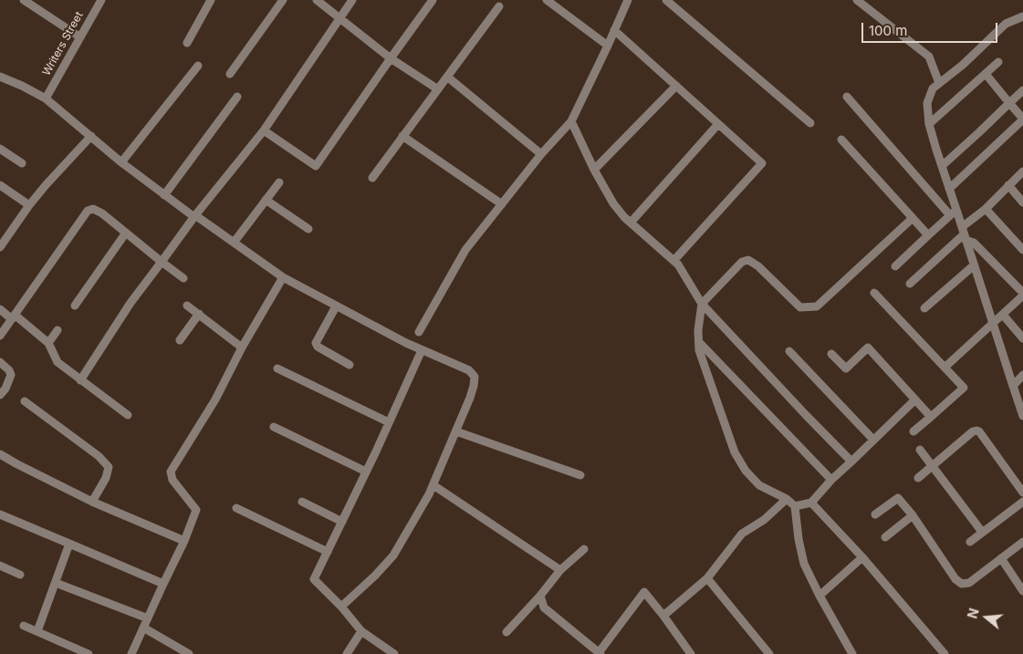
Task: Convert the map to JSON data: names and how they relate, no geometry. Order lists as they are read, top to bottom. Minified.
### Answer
{"streets":{"street":["Writers Street"]},"scale_bar":"100 m","north":"left"}
